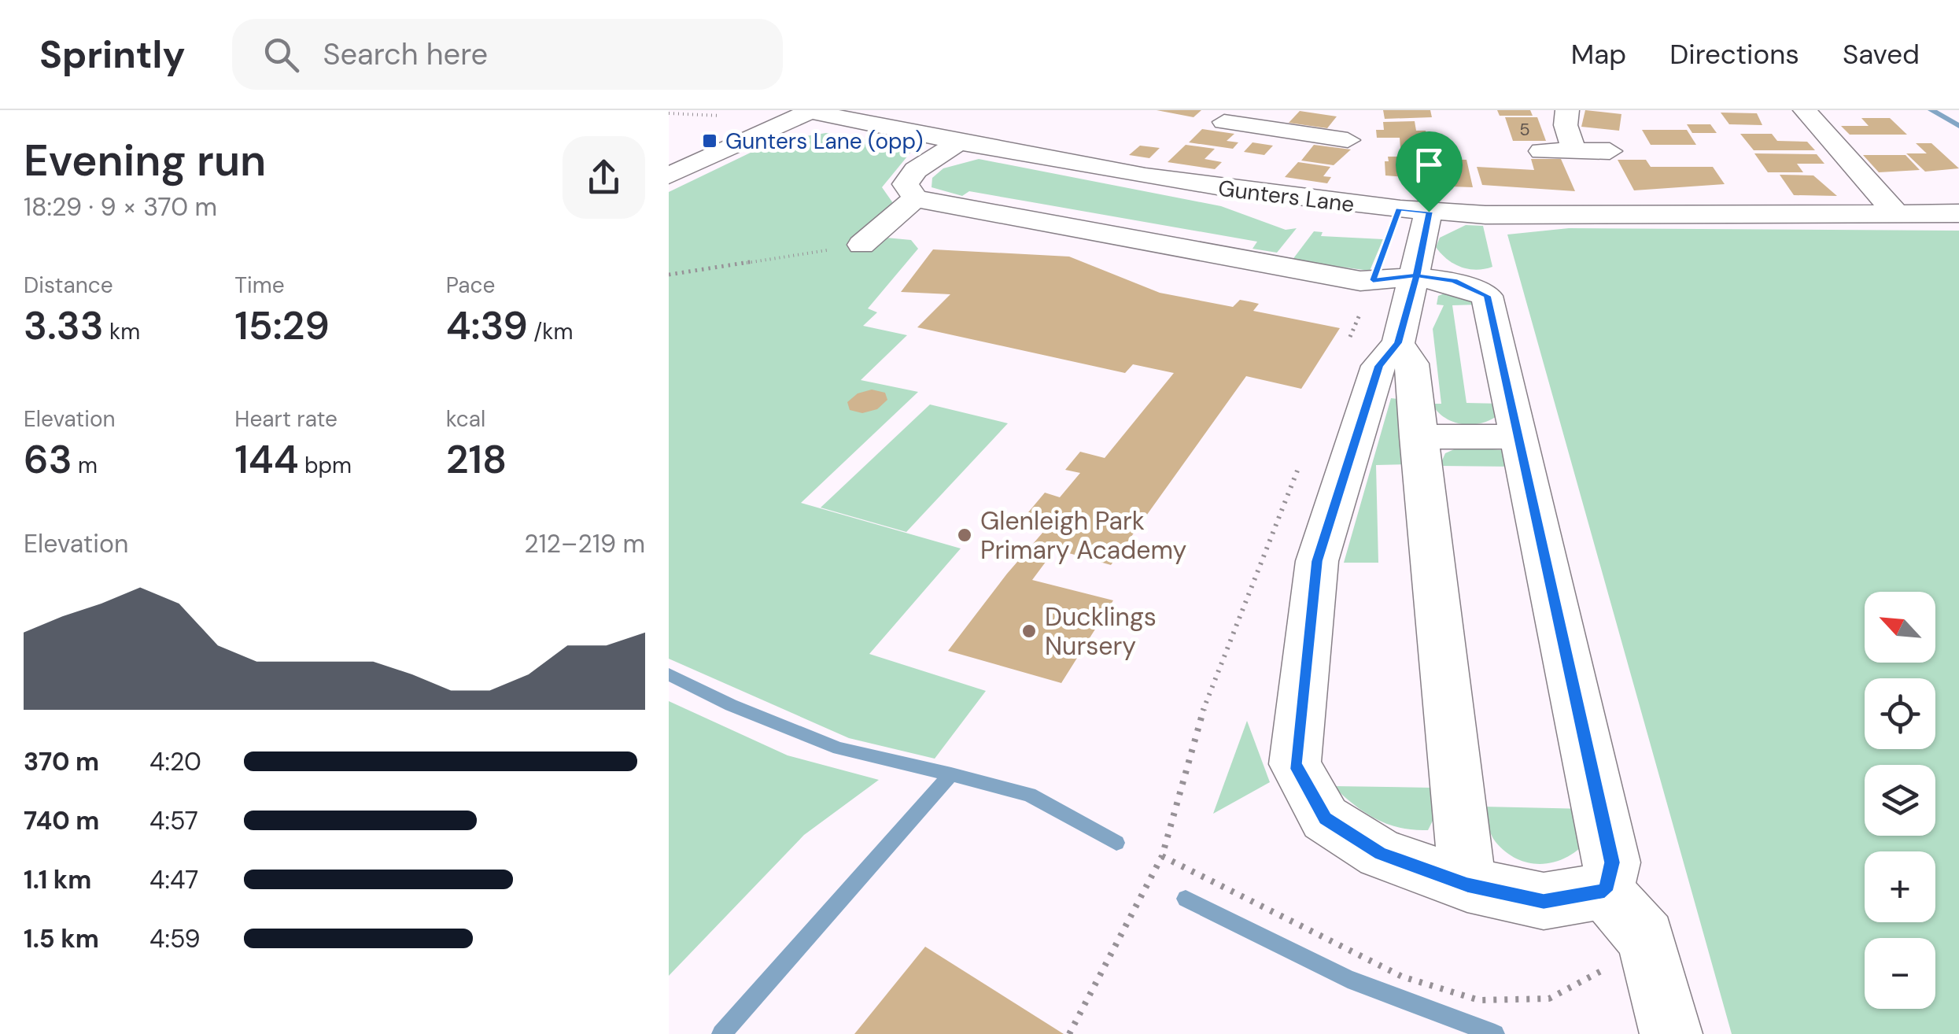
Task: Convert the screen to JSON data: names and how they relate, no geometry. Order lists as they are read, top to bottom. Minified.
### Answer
{"streets":{"street":["Gunters Lane"]},"places":{"transit":["Gunters Lane (opp)"],"other":["Glenleigh Park Primary Academy","Ducklings Nursery"]},"house_numbers":["5"],"north":"top left","page":{"header":"Sprintly","search":"Search here","nav":["Map","Directions","Saved"],"heading":["Evening run","18:29 · 9 × 370 m"],"stats":[["Distance","3.33 km"],["Time","15:29"],["Pace","4:39 /km"],["Elevation","63 m"],["Heart rate","144 bpm"],["kcal","218"]],"chart":["Elevation","212–219 m"],"map_buttons":["+","−"],"list":[{"name":"370 m","note":"4:20"},{"name":"740 m","note":"4:57"},{"name":"1.1 km","note":"4:47"},{"name":"1.5 km","note":"4:59"}]}}
